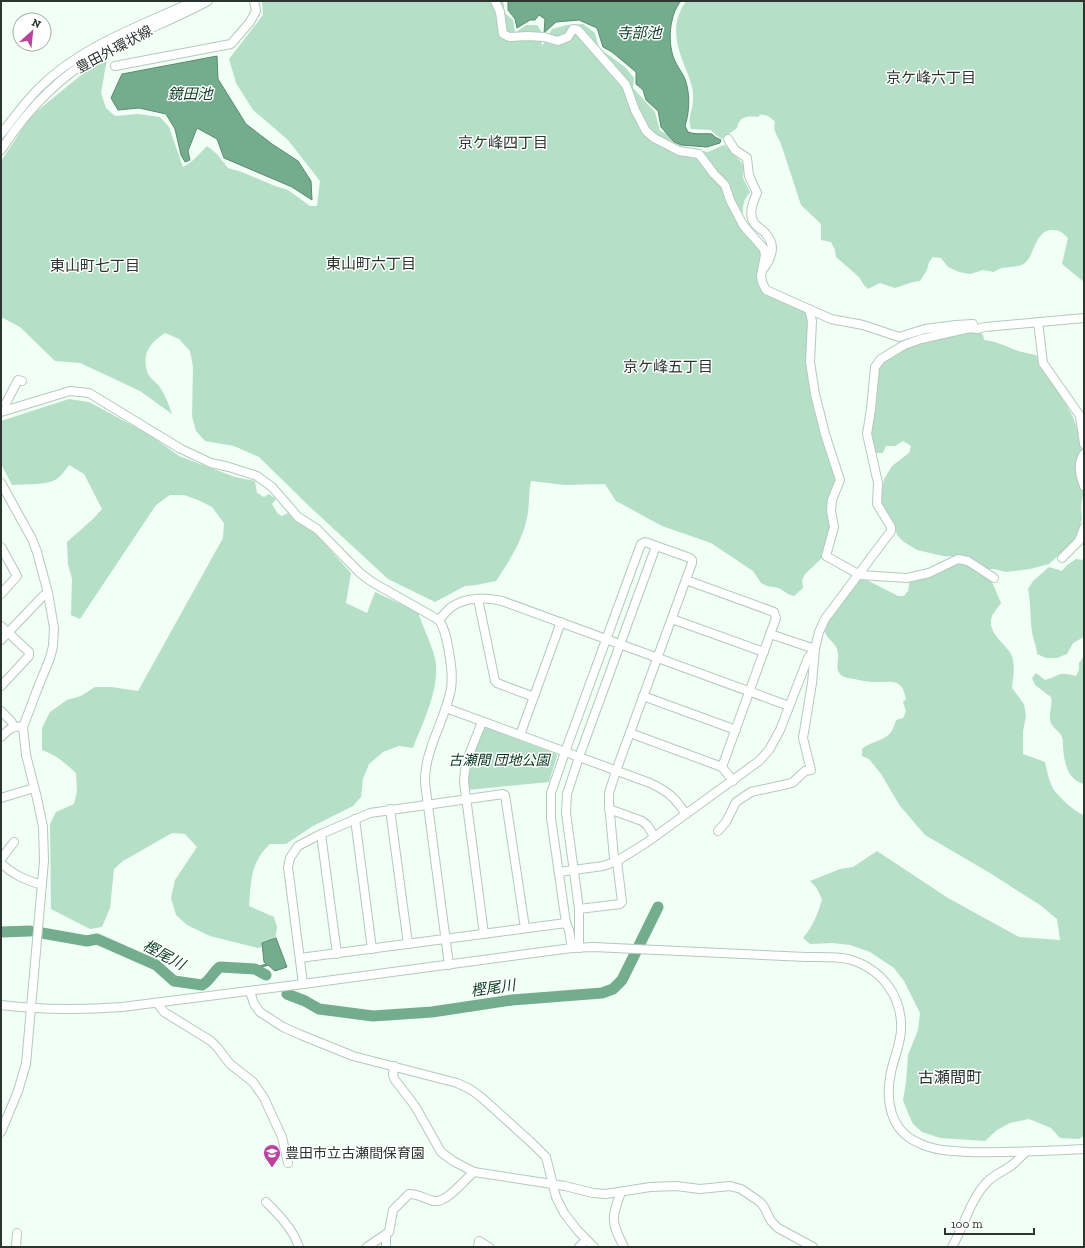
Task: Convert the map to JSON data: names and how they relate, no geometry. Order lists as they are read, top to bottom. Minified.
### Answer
{"streets":{"street":["豊田外環状線"]},"districts":["京ケ峰六丁目","京ケ峰四丁目","東山町六丁目","東山町七丁目","京ケ峰五丁目","古瀬間町"],"water":["寺部池","鏡田池","樫尾川"],"parks":["古瀬間 団地公園"],"places":{"school or university":["豊田市立古瀬間保育園"]},"scale_bar":"100 m","north":"top right"}
